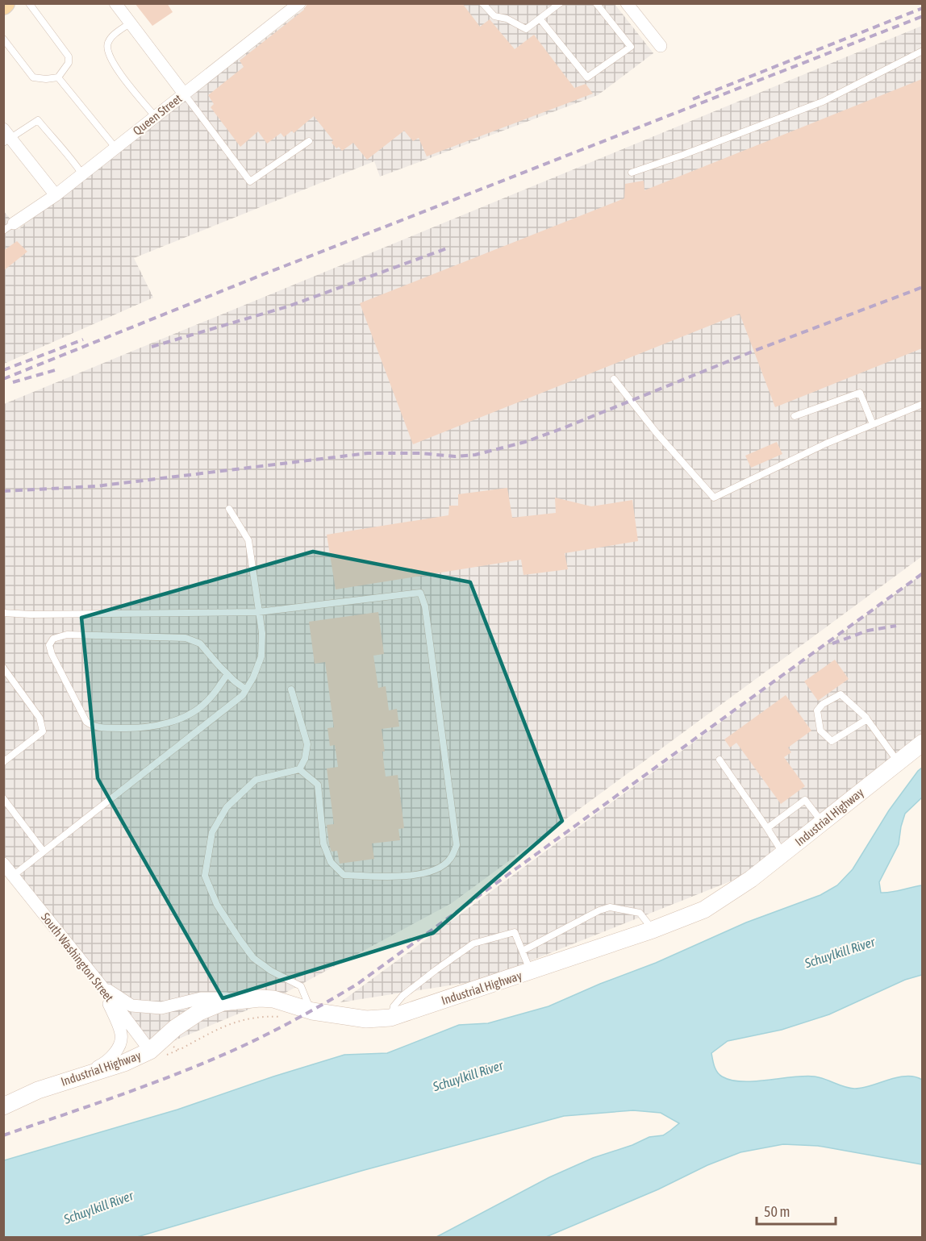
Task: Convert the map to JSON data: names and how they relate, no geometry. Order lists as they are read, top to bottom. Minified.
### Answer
{"streets":{"street":["Queen Street","Industrial Highway","South Washington Street"]},"crossings":[["Industrial Highway","South Washington Street"]],"water":["Schuylkill River"],"scale_bar":"50 m"}
